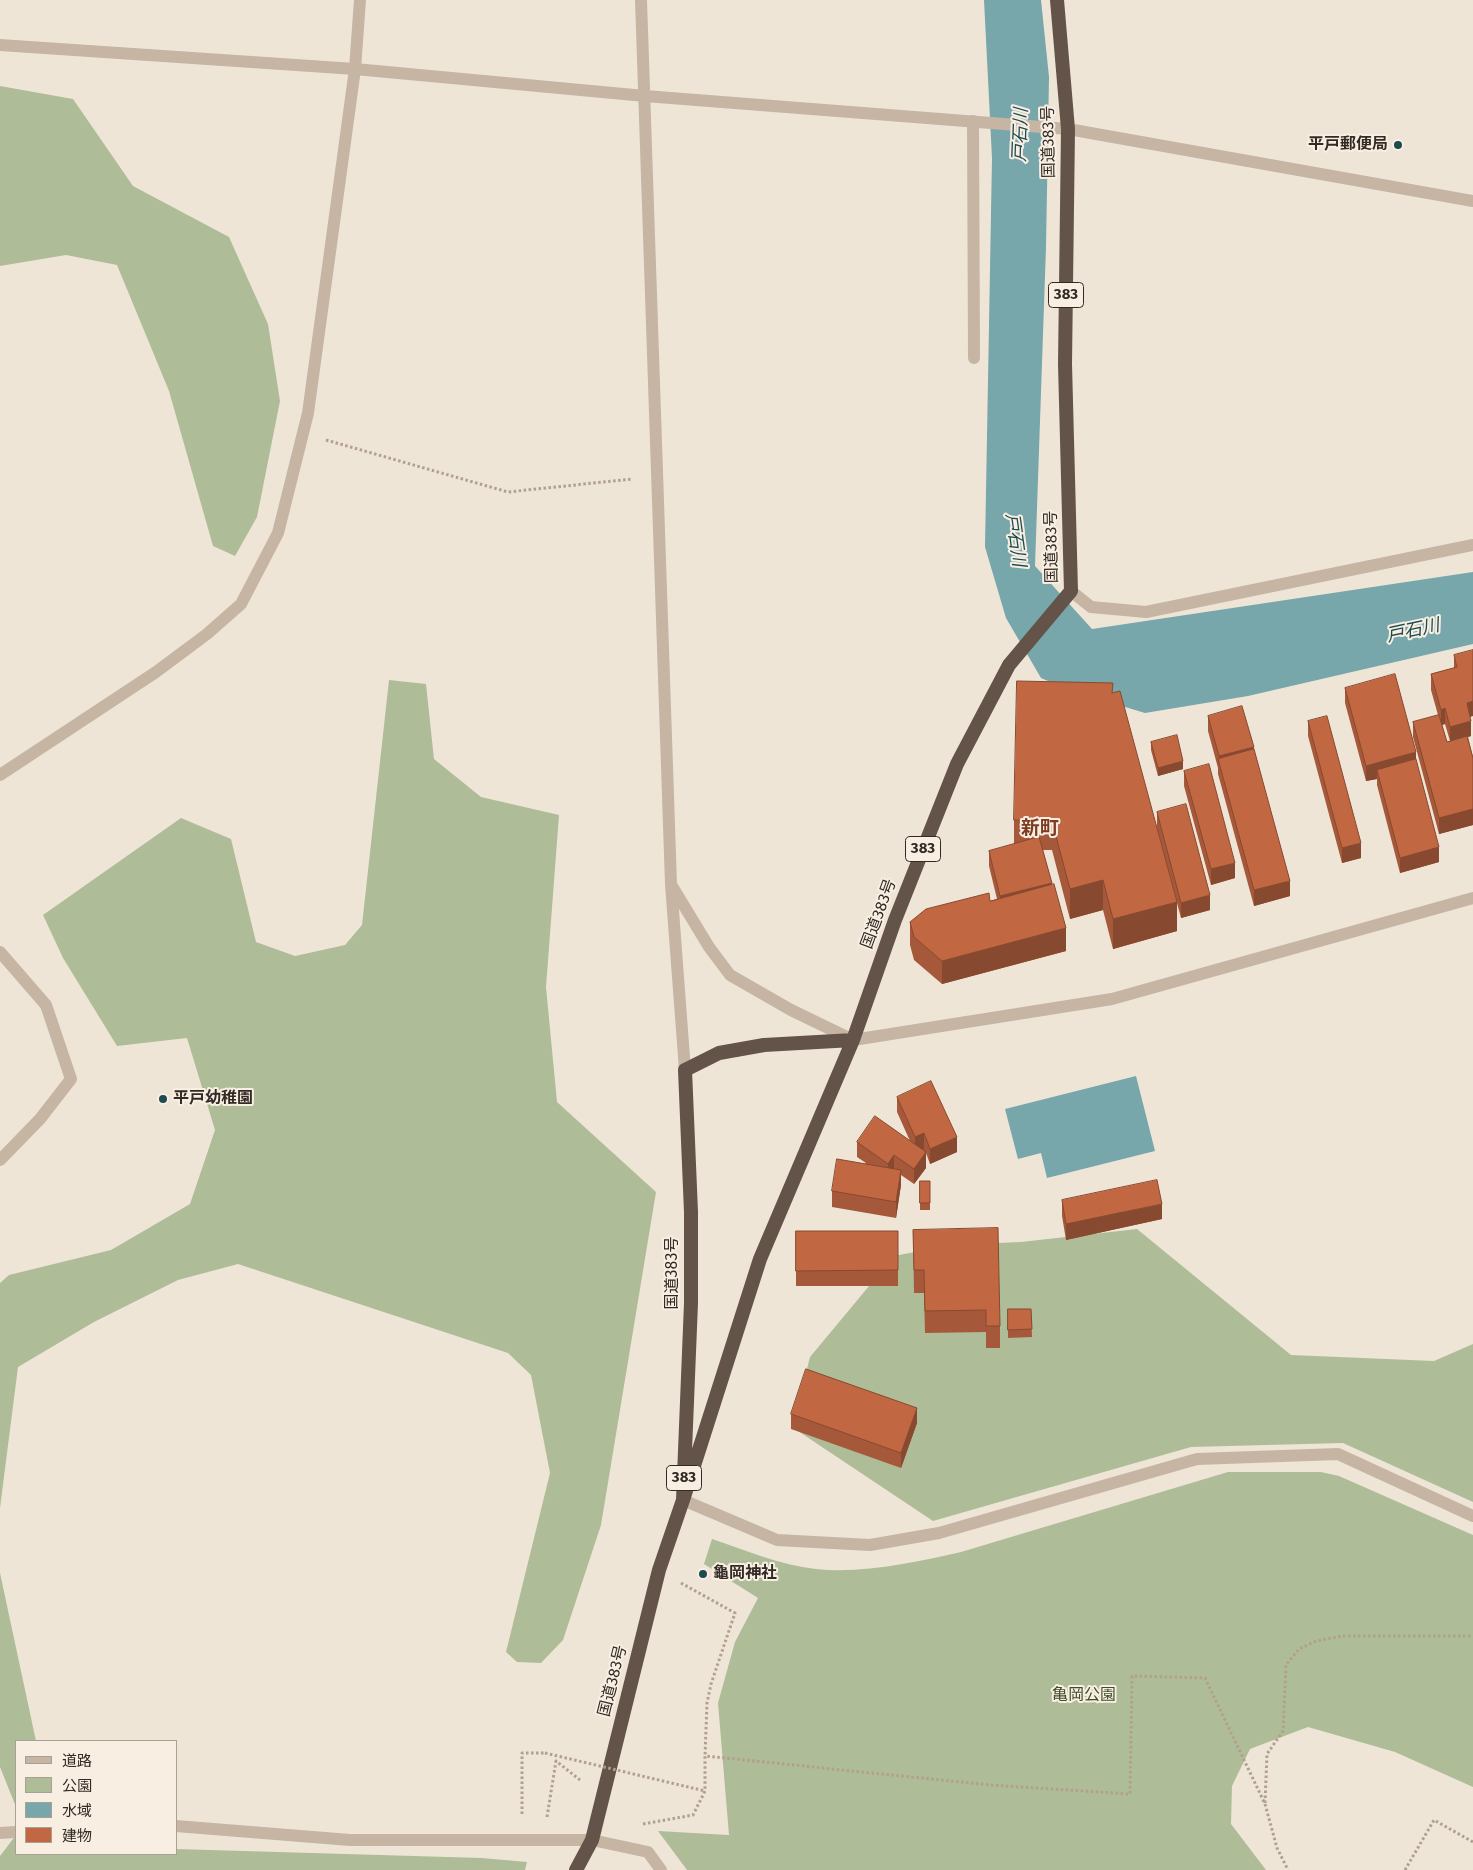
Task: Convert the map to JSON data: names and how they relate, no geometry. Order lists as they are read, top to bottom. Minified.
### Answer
{"streets":{"highway":["国道383号","383"]},"districts":["新町"],"water":["戸石川"],"parks":["亀岡公園"],"places":["平戸郵便局","平戸幼稚園","龜岡神社"],"legend":["道路","公園","水域","建物"]}
